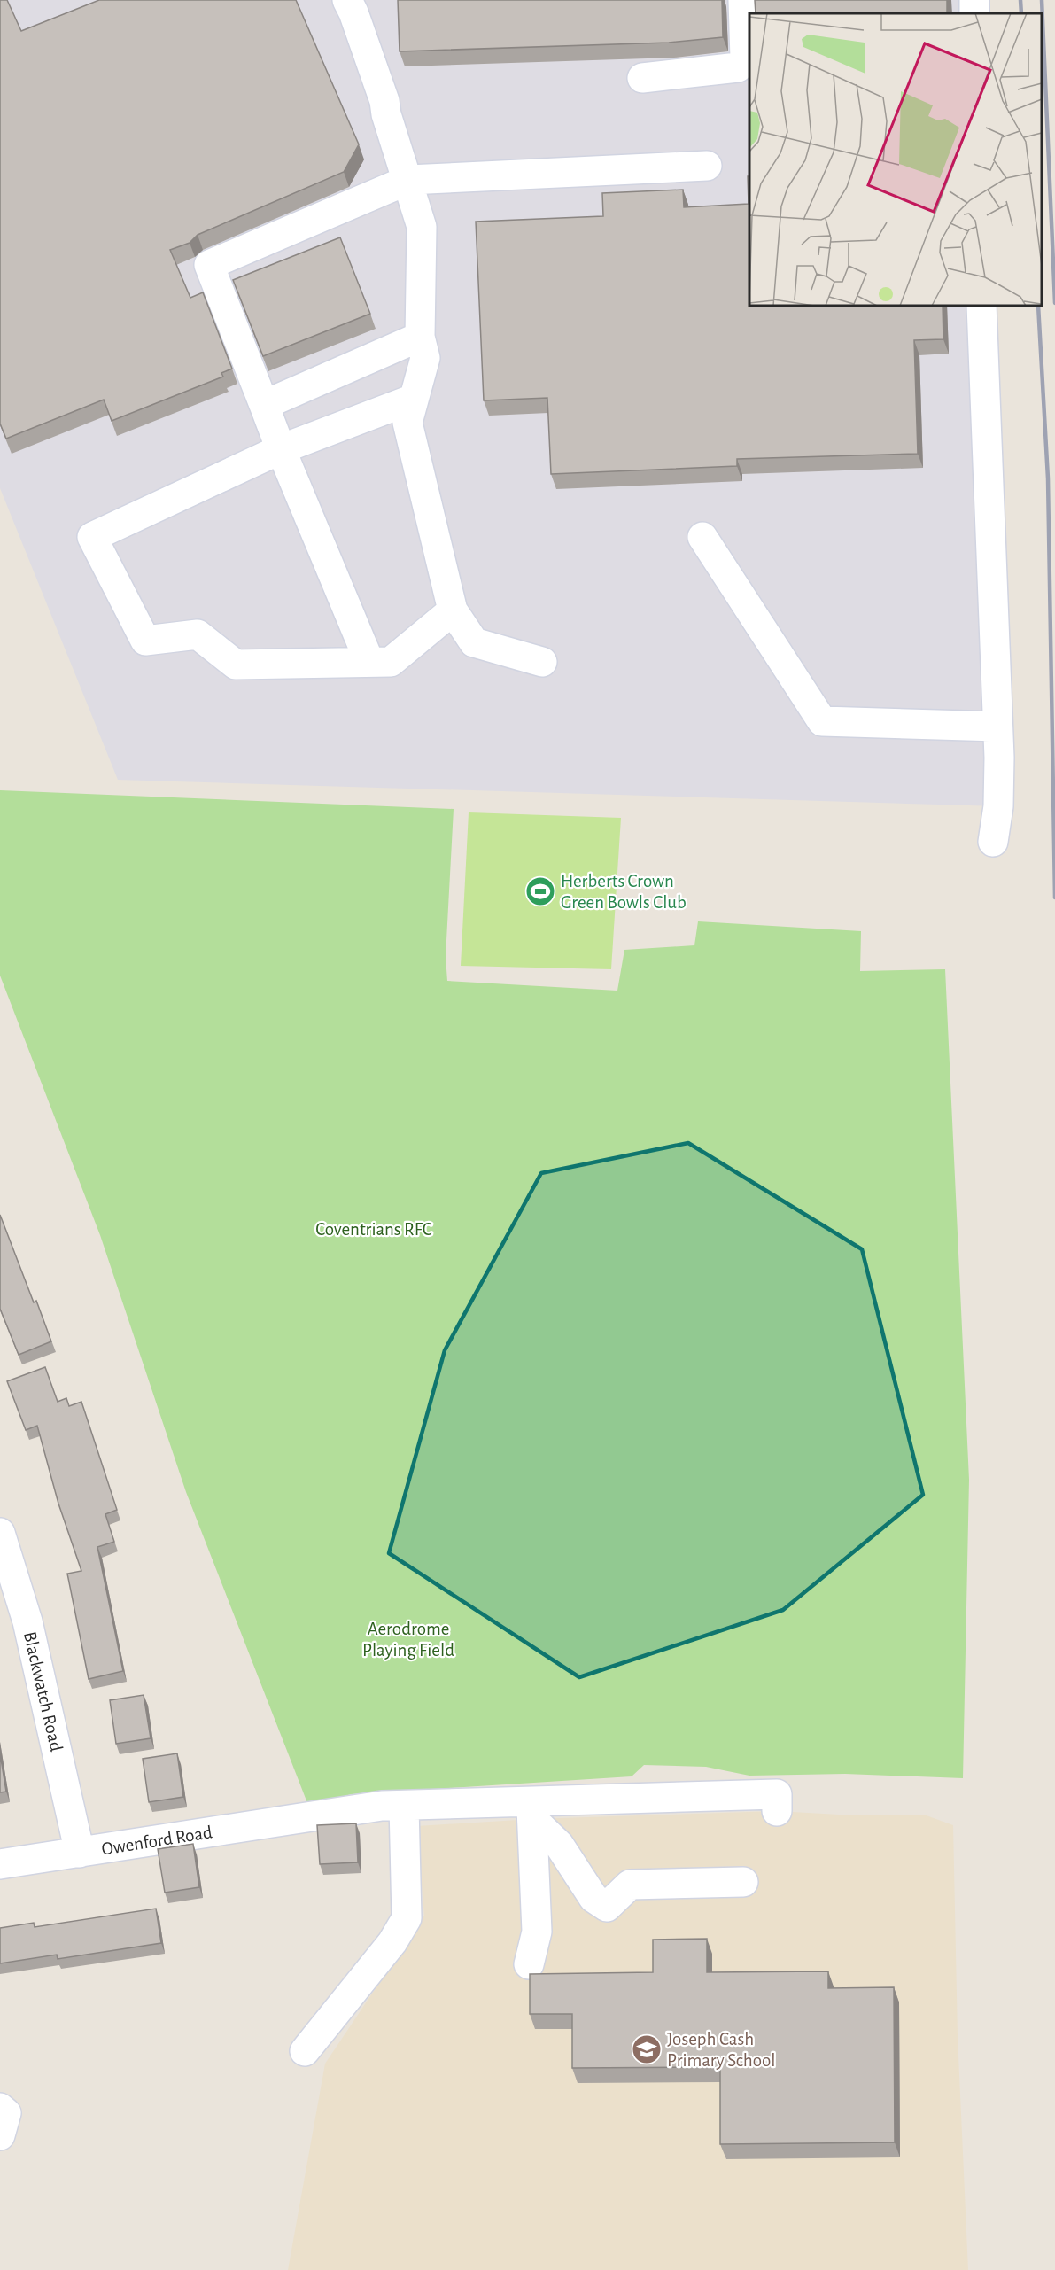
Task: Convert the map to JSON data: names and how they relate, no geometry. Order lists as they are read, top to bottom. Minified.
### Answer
{"streets":{"street":["Blackwatch Road","Owenford Road"]},"crossings":[["Blackwatch Road","Owenford Road"]],"parks":["Coventrians RFC","Aerodrome Playing Field"],"places":{"sports":["Herberts Crown Green Bowls Club"],"school or university":["Joseph Cash Primary School"]}}
